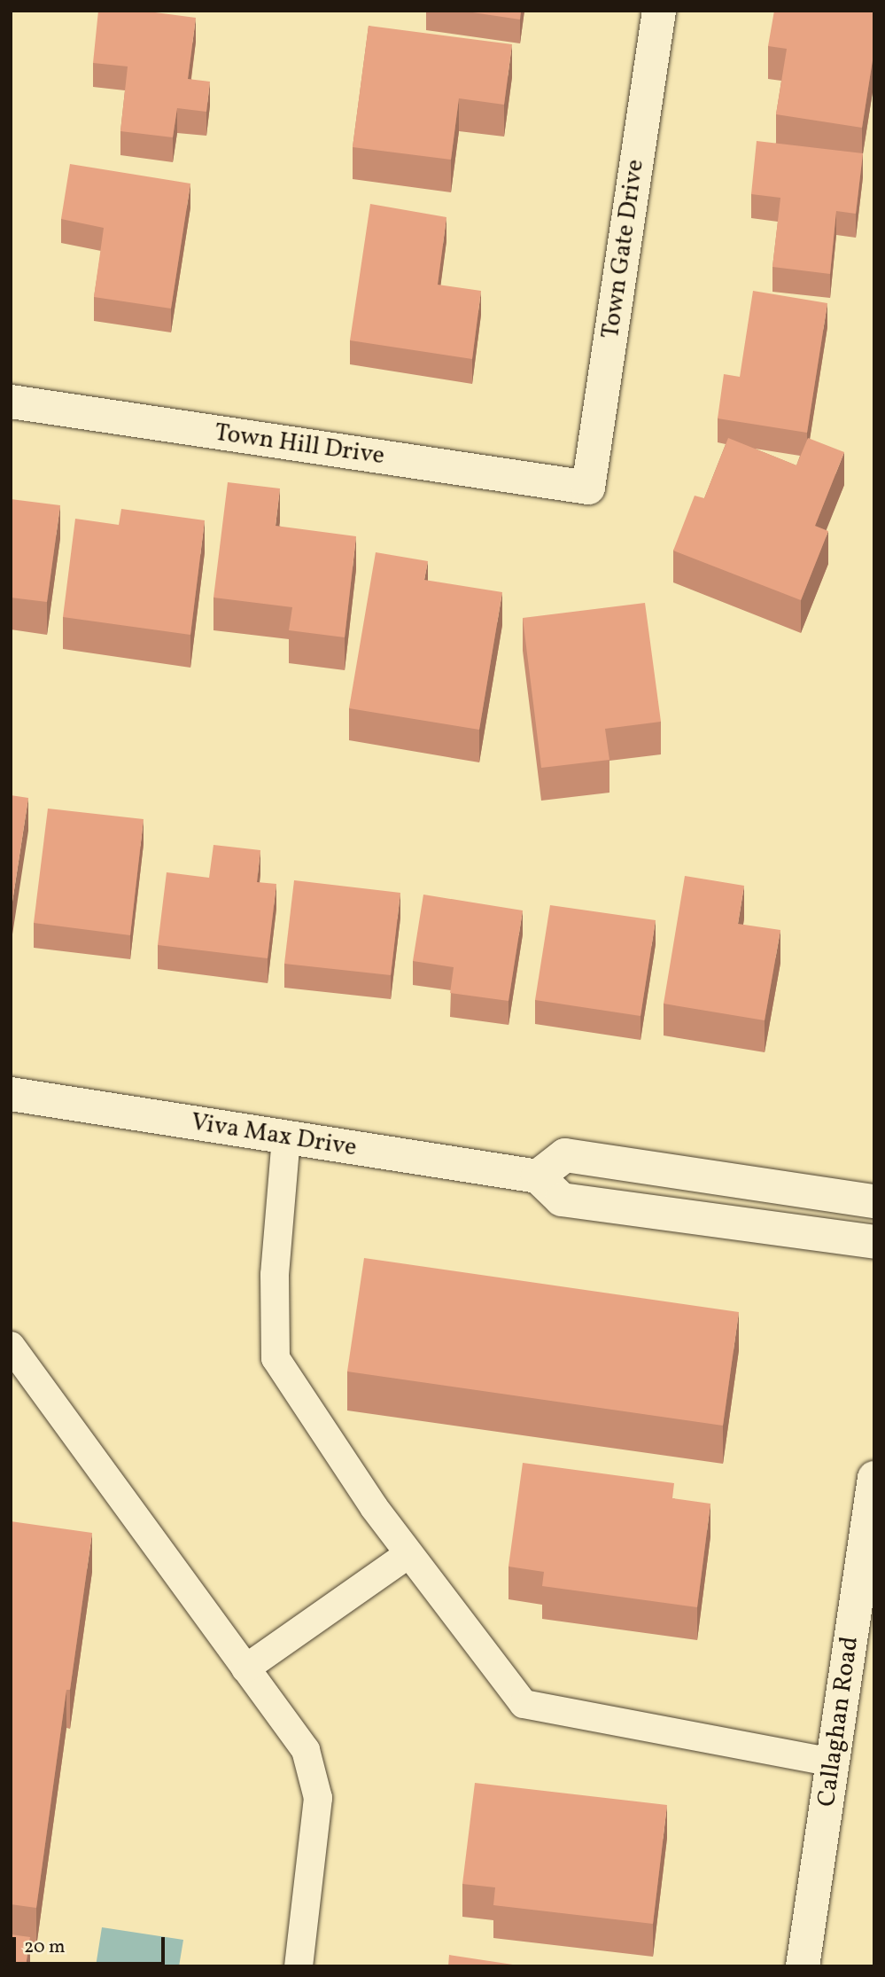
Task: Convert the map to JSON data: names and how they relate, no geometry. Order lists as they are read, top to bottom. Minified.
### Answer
{"streets":{"street":["Town Gate Drive","Town Hill Drive","Viva Max Drive","Callaghan Road"]},"crossings":[["Town Gate Drive","Town Hill Drive"]],"scale_bar":"20 m"}
